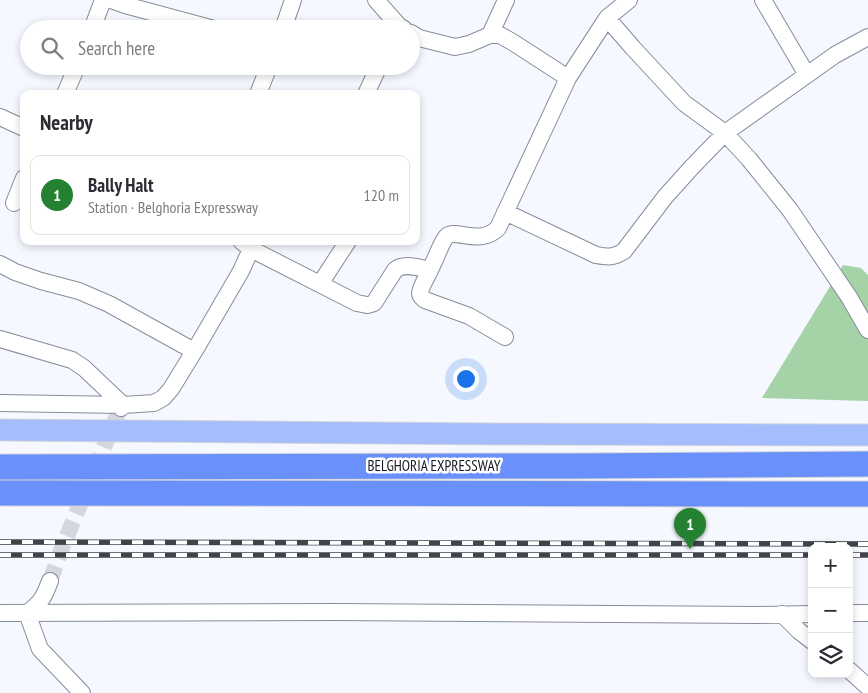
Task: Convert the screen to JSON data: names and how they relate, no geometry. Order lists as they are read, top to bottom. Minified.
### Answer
{"streets":{"highway":["BELGHORIA EXPRESSWAY"]},"page":{"search":"Search here","heading":"Nearby","list":[{"mark":"1","name":"Bally Halt","note":"Station · Belghoria Expressway","value":"120 m"}],"pins":"1","map_buttons":["+","−"]}}
